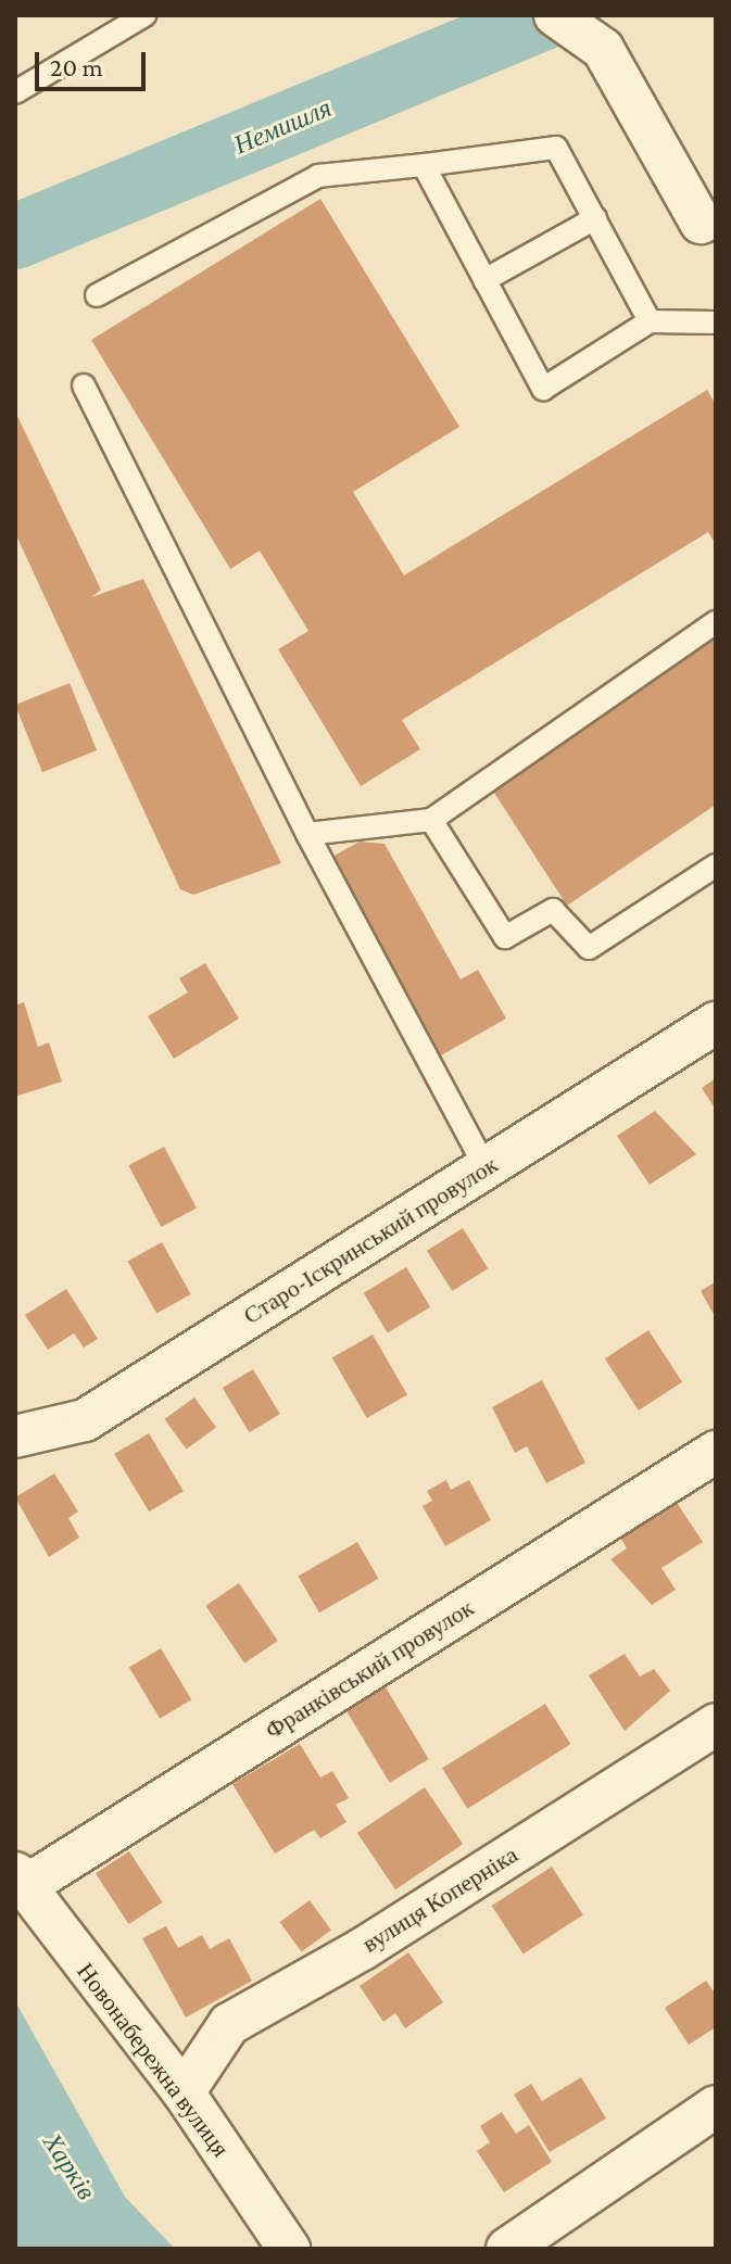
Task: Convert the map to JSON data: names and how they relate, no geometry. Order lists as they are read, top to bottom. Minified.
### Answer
{"streets":{"street":["Старо-Іскринський провулок","Франківський провулок","вулиця Коперніка","Новонабережна вулиця"]},"crossings":[["Франківський провулок","Новонабережна вулиця"],["вулиця Коперніка","Новонабережна вулиця"]],"water":["Немишля","Харків"],"scale_bar":"20 m"}
